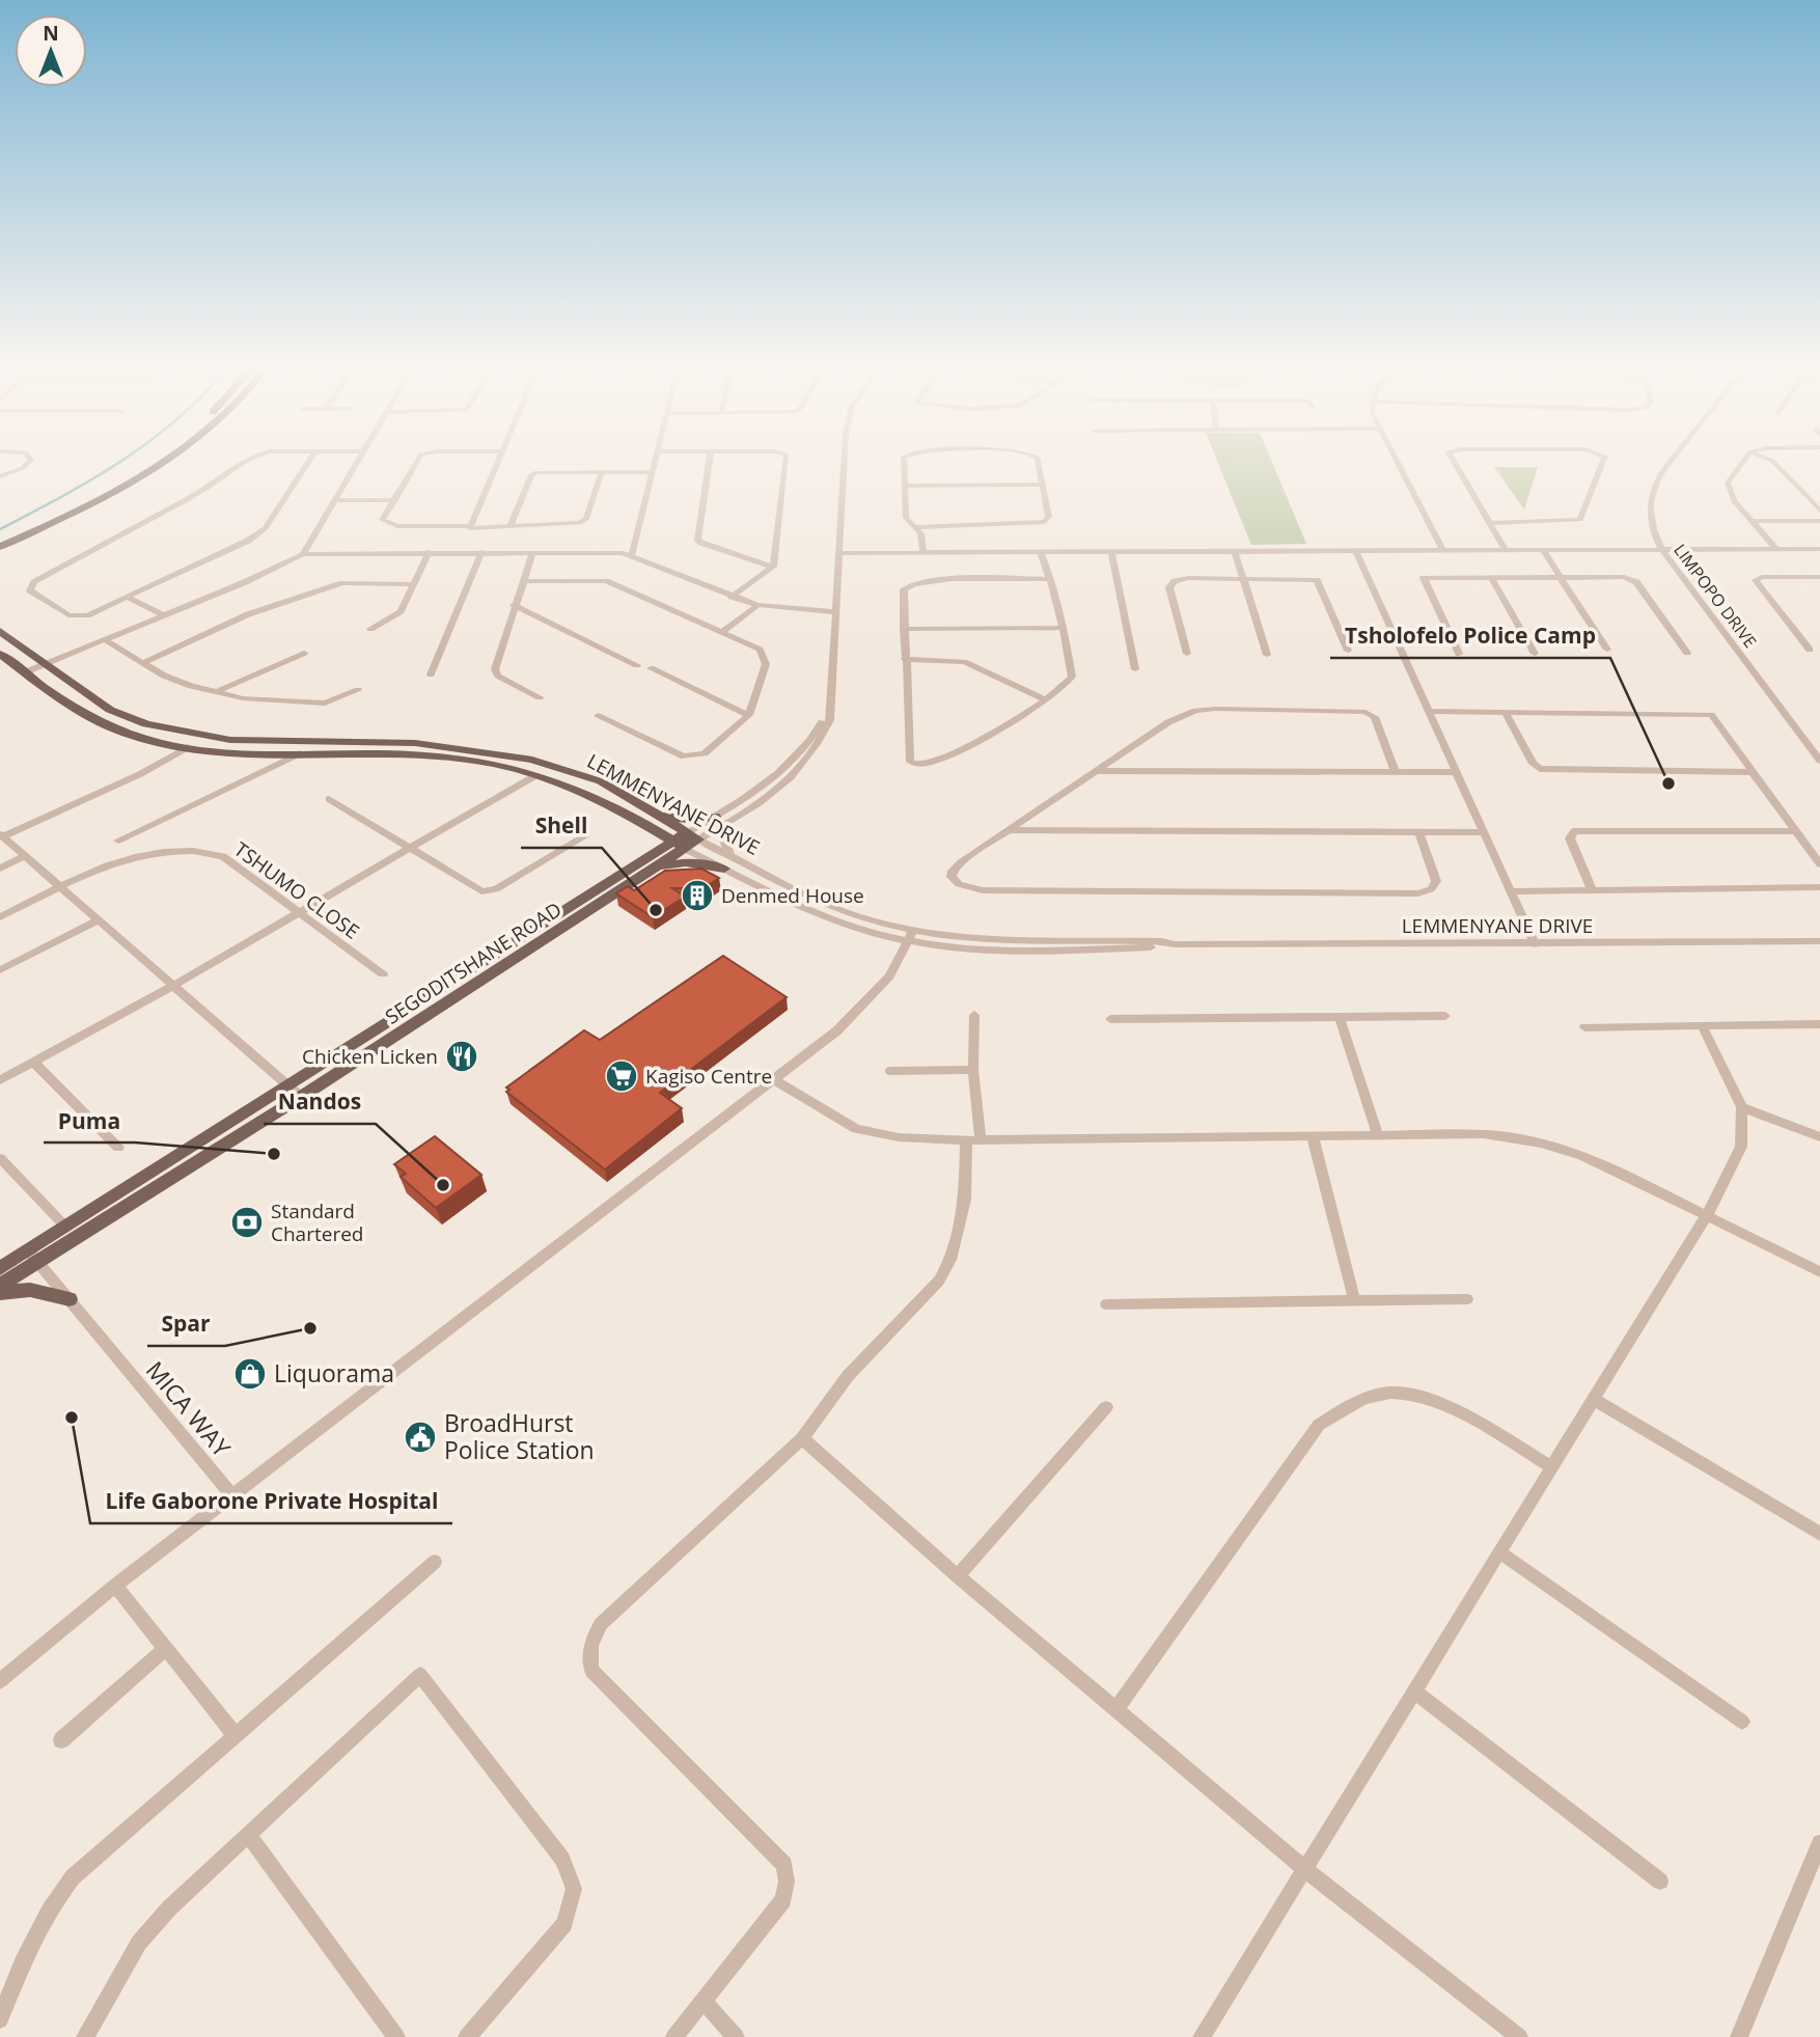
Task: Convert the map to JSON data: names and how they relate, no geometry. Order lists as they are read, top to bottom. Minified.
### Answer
{"streets":{"main road":["LEMMENYANE DRIVE","SEGODITSHANE ROAD"],"street":["LIMPOPO DRIVE","TSHUMO CLOSE","MICA WAY"]},"crossings":[["LEMMENYANE DRIVE","SEGODITSHANE ROAD"],["SEGODITSHANE ROAD","MICA WAY"]],"places":{"other":["Tsholofelo Police Camp","Shell","Puma","Nandos","Spar","Life Gaborone Private Hospital"],"building":["Denmed House"],"restaurant":["Chicken Licken"],"supermarket":["Kagiso Centre"],"bank":["Standard Chartered"],"shop":["Liquorama"],"public building":["BroadHurst Police Station"]},"north":"top"}
